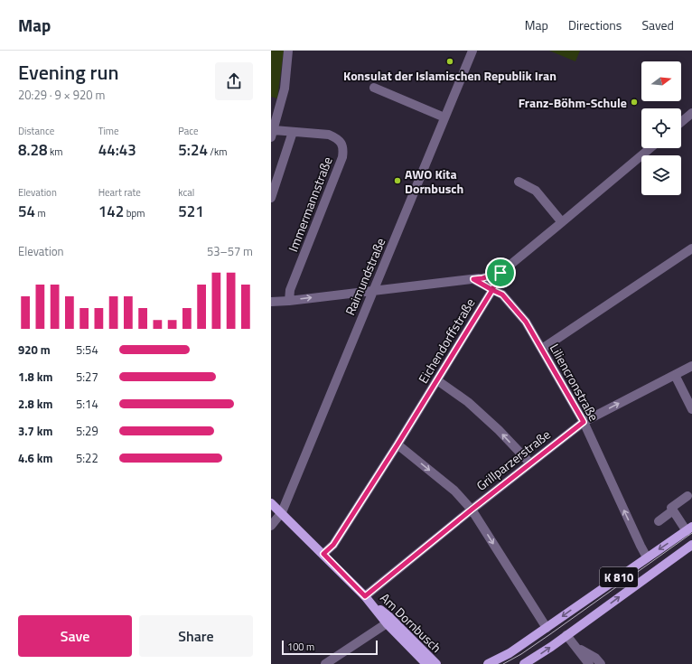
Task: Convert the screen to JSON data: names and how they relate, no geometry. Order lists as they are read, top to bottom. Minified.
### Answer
{"streets":{"main road":["K 810","Am Dornbusch"],"street":["Immermannstraße","Raimundstraße","Eichendorffstraße","Liliencronstraße","Grillparzerstraße"]},"crossings":[["Raimundstraße","Am Dornbusch"],["Eichendorffstraße","Liliencronstraße"],["Eichendorffstraße","Am Dornbusch"],["Liliencronstraße","Grillparzerstraße"],["Liliencronstraße","K 810"],["Grillparzerstraße","Am Dornbusch"]],"one_way":["Liliencronstraße"],"places":["Konsulat der Islamischen Republik Iran","Franz-Böhm-Schule","AWO Kita Dornbusch"],"scale_bar":"100 m","north":"right","page":{"header":"Map","nav":["Map","Directions","Saved"],"heading":["Evening run","20:29 · 9 × 920 m"],"stats":[["Distance","8.28 km"],["Time","44:43"],["Pace","5:24 /km"],["Elevation","54 m"],["Heart rate","142 bpm"],["kcal","521"]],"chart":["Elevation","53–57 m"],"list":[{"name":"920 m","note":"5:54"},{"name":"1.8 km","note":"5:27"},{"name":"2.8 km","note":"5:14"},{"name":"3.7 km","note":"5:29"},{"name":"4.6 km","note":"5:22"}],"buttons":["Save","Share"],"scale":"100 m"}}
